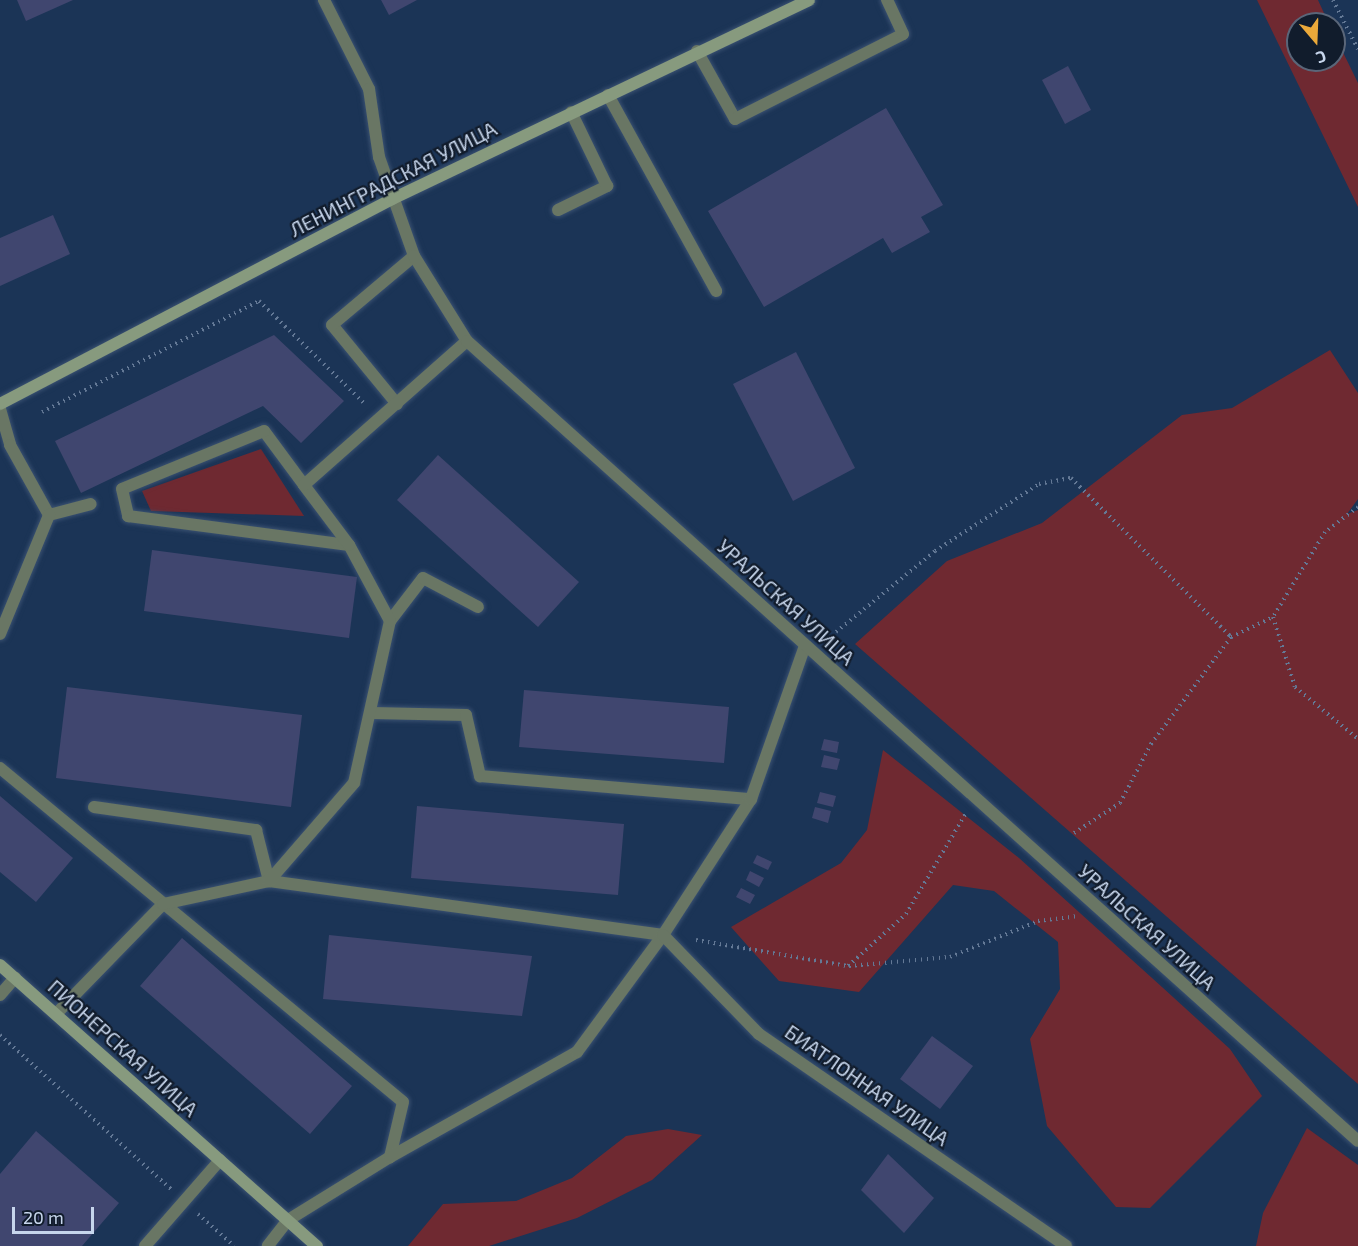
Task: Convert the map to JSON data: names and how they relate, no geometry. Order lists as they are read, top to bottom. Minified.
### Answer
{"streets":{"main road":["ЛЕНИНГРАДСКАЯ УЛИЦА","ПИОНЕРСКАЯ УЛИЦА"],"street":["УРАЛЬСКАЯ УЛИЦА","БИАТЛОННАЯ УЛИЦА"]},"crossings":[["ЛЕНИНГРАДСКАЯ УЛИЦА","УРАЛЬСКАЯ УЛИЦА"]],"scale_bar":"20 m","north":"bottom"}
